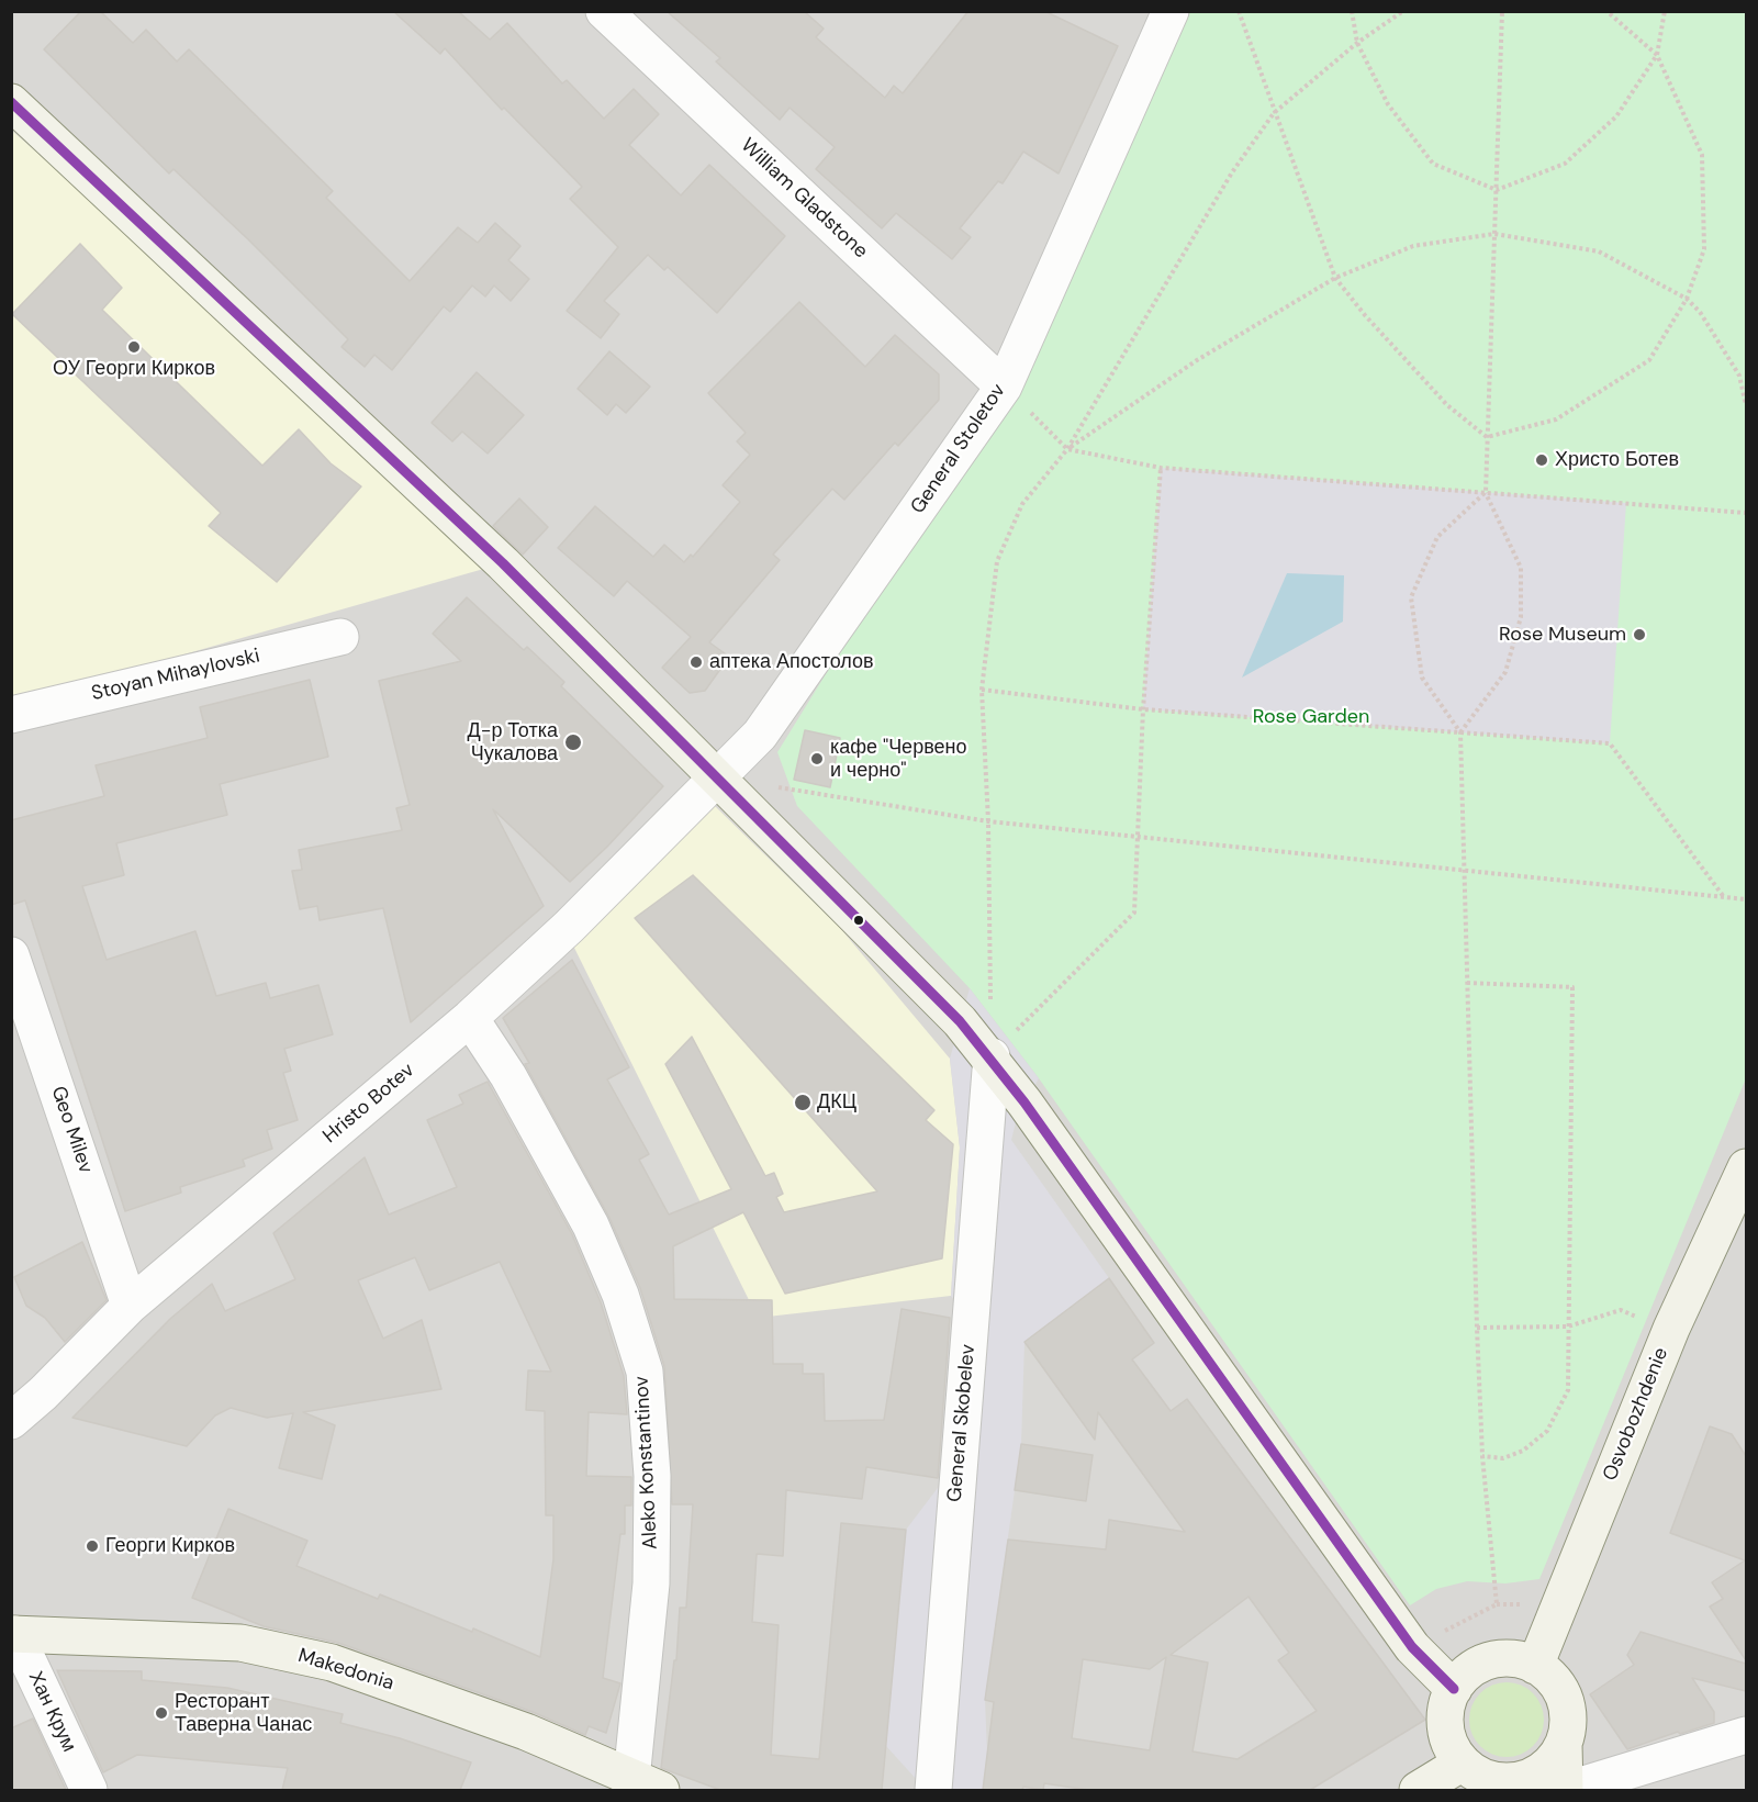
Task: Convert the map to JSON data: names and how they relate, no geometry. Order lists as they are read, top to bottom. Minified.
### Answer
{"streets":{"street":["William Gladstone","General Stoletov","Stoyan Mihaylovski","Hristo Botev","Geo Milev","Osvobozhdenie","General Skobelev","Aleko Konstantinov","Makedonia","Хан Крум"]},"crossings":[["William Gladstone","General Stoletov"],["General Stoletov","Hristo Botev"],["Hristo Botev","Geo Milev"],["Hristo Botev","Aleko Konstantinov"],["Aleko Konstantinov","Makedonia"],["Makedonia","Хан Крум"]],"parks":["Rose Garden"],"places":["ОУ Георги Кирков","Христо Ботев","Rose Museum","аптека Апостолов","Д-р Тотка Чукалова","кафе \"Червено и черно\"","ДКЦ","Георги Кирков","Ресторант Таверна Чанас"]}
